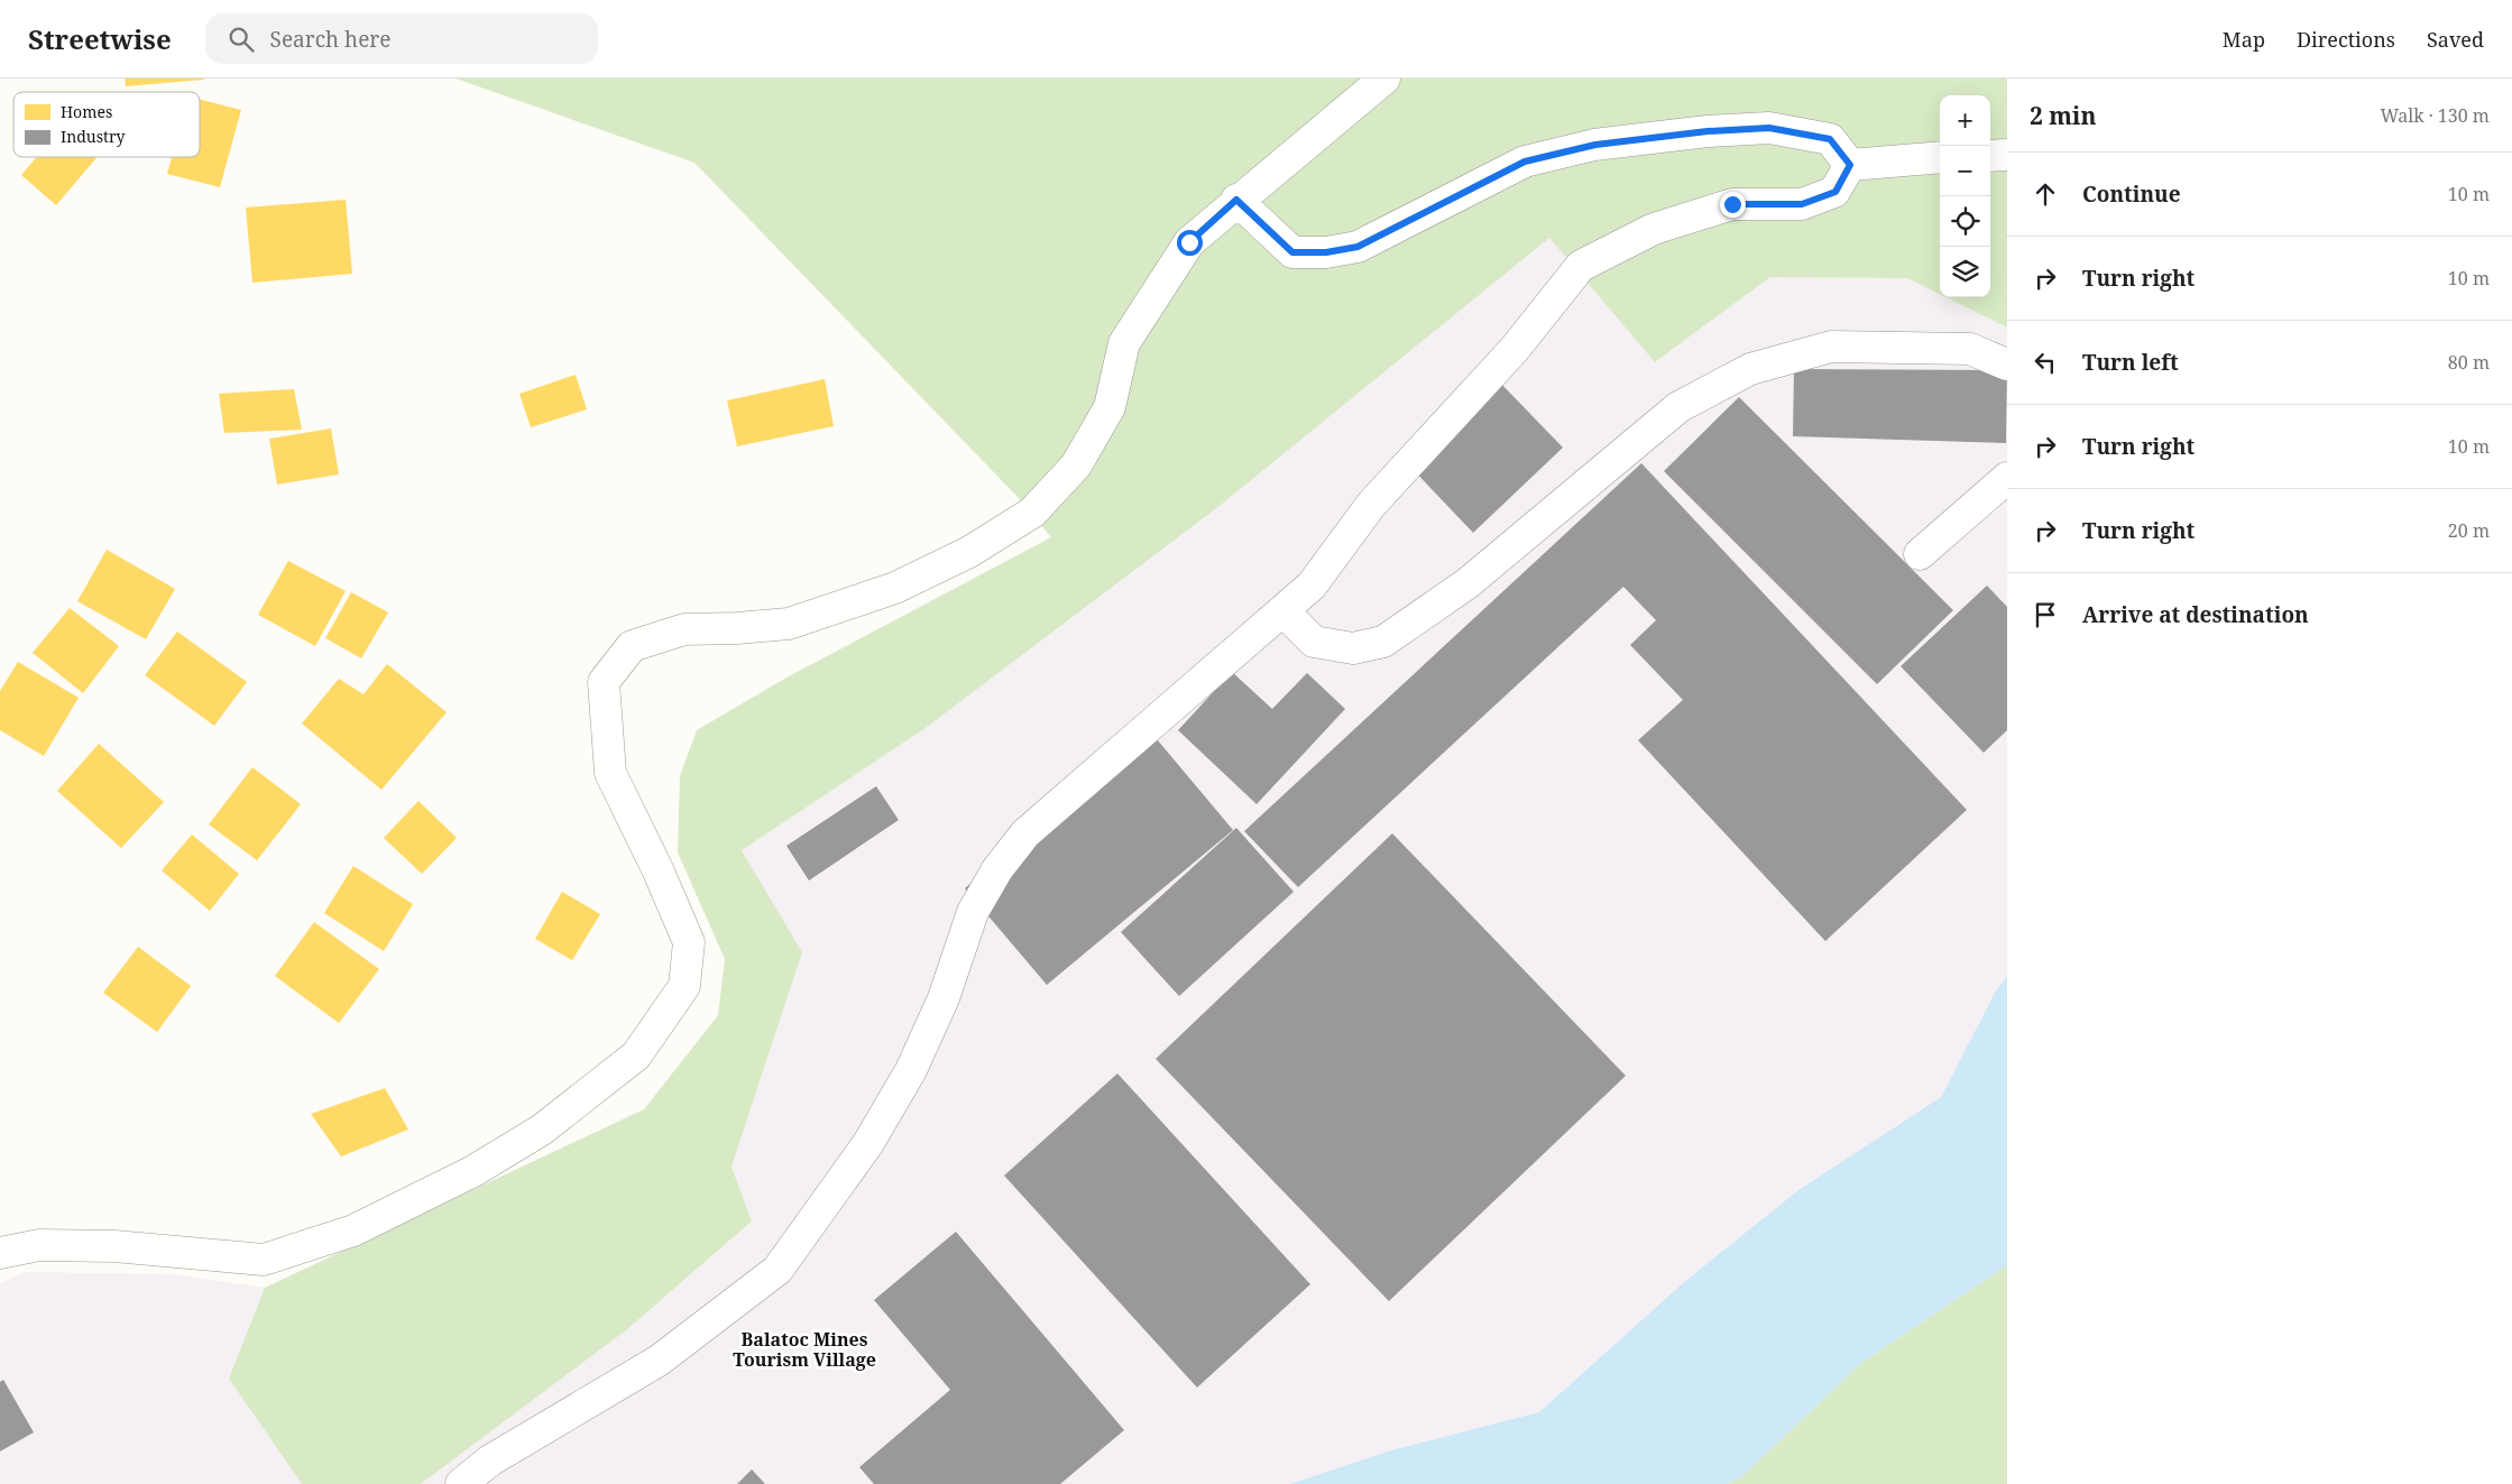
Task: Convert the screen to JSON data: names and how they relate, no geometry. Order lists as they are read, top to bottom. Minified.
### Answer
{"districts":["Balatoc Mines Tourism Village"],"legend":["Homes","Industry"],"page":{"header":"Streetwise","search":"Search here","nav":["Map","Directions","Saved"],"heading":["2 min","Walk · 130 m"],"map_buttons":["+","−"],"list":[["Continue","10 m"],["Turn right","10 m"],["Turn left","80 m"],["Turn right","10 m"],["Turn right","20 m"],"Arrive at destination"]}}
